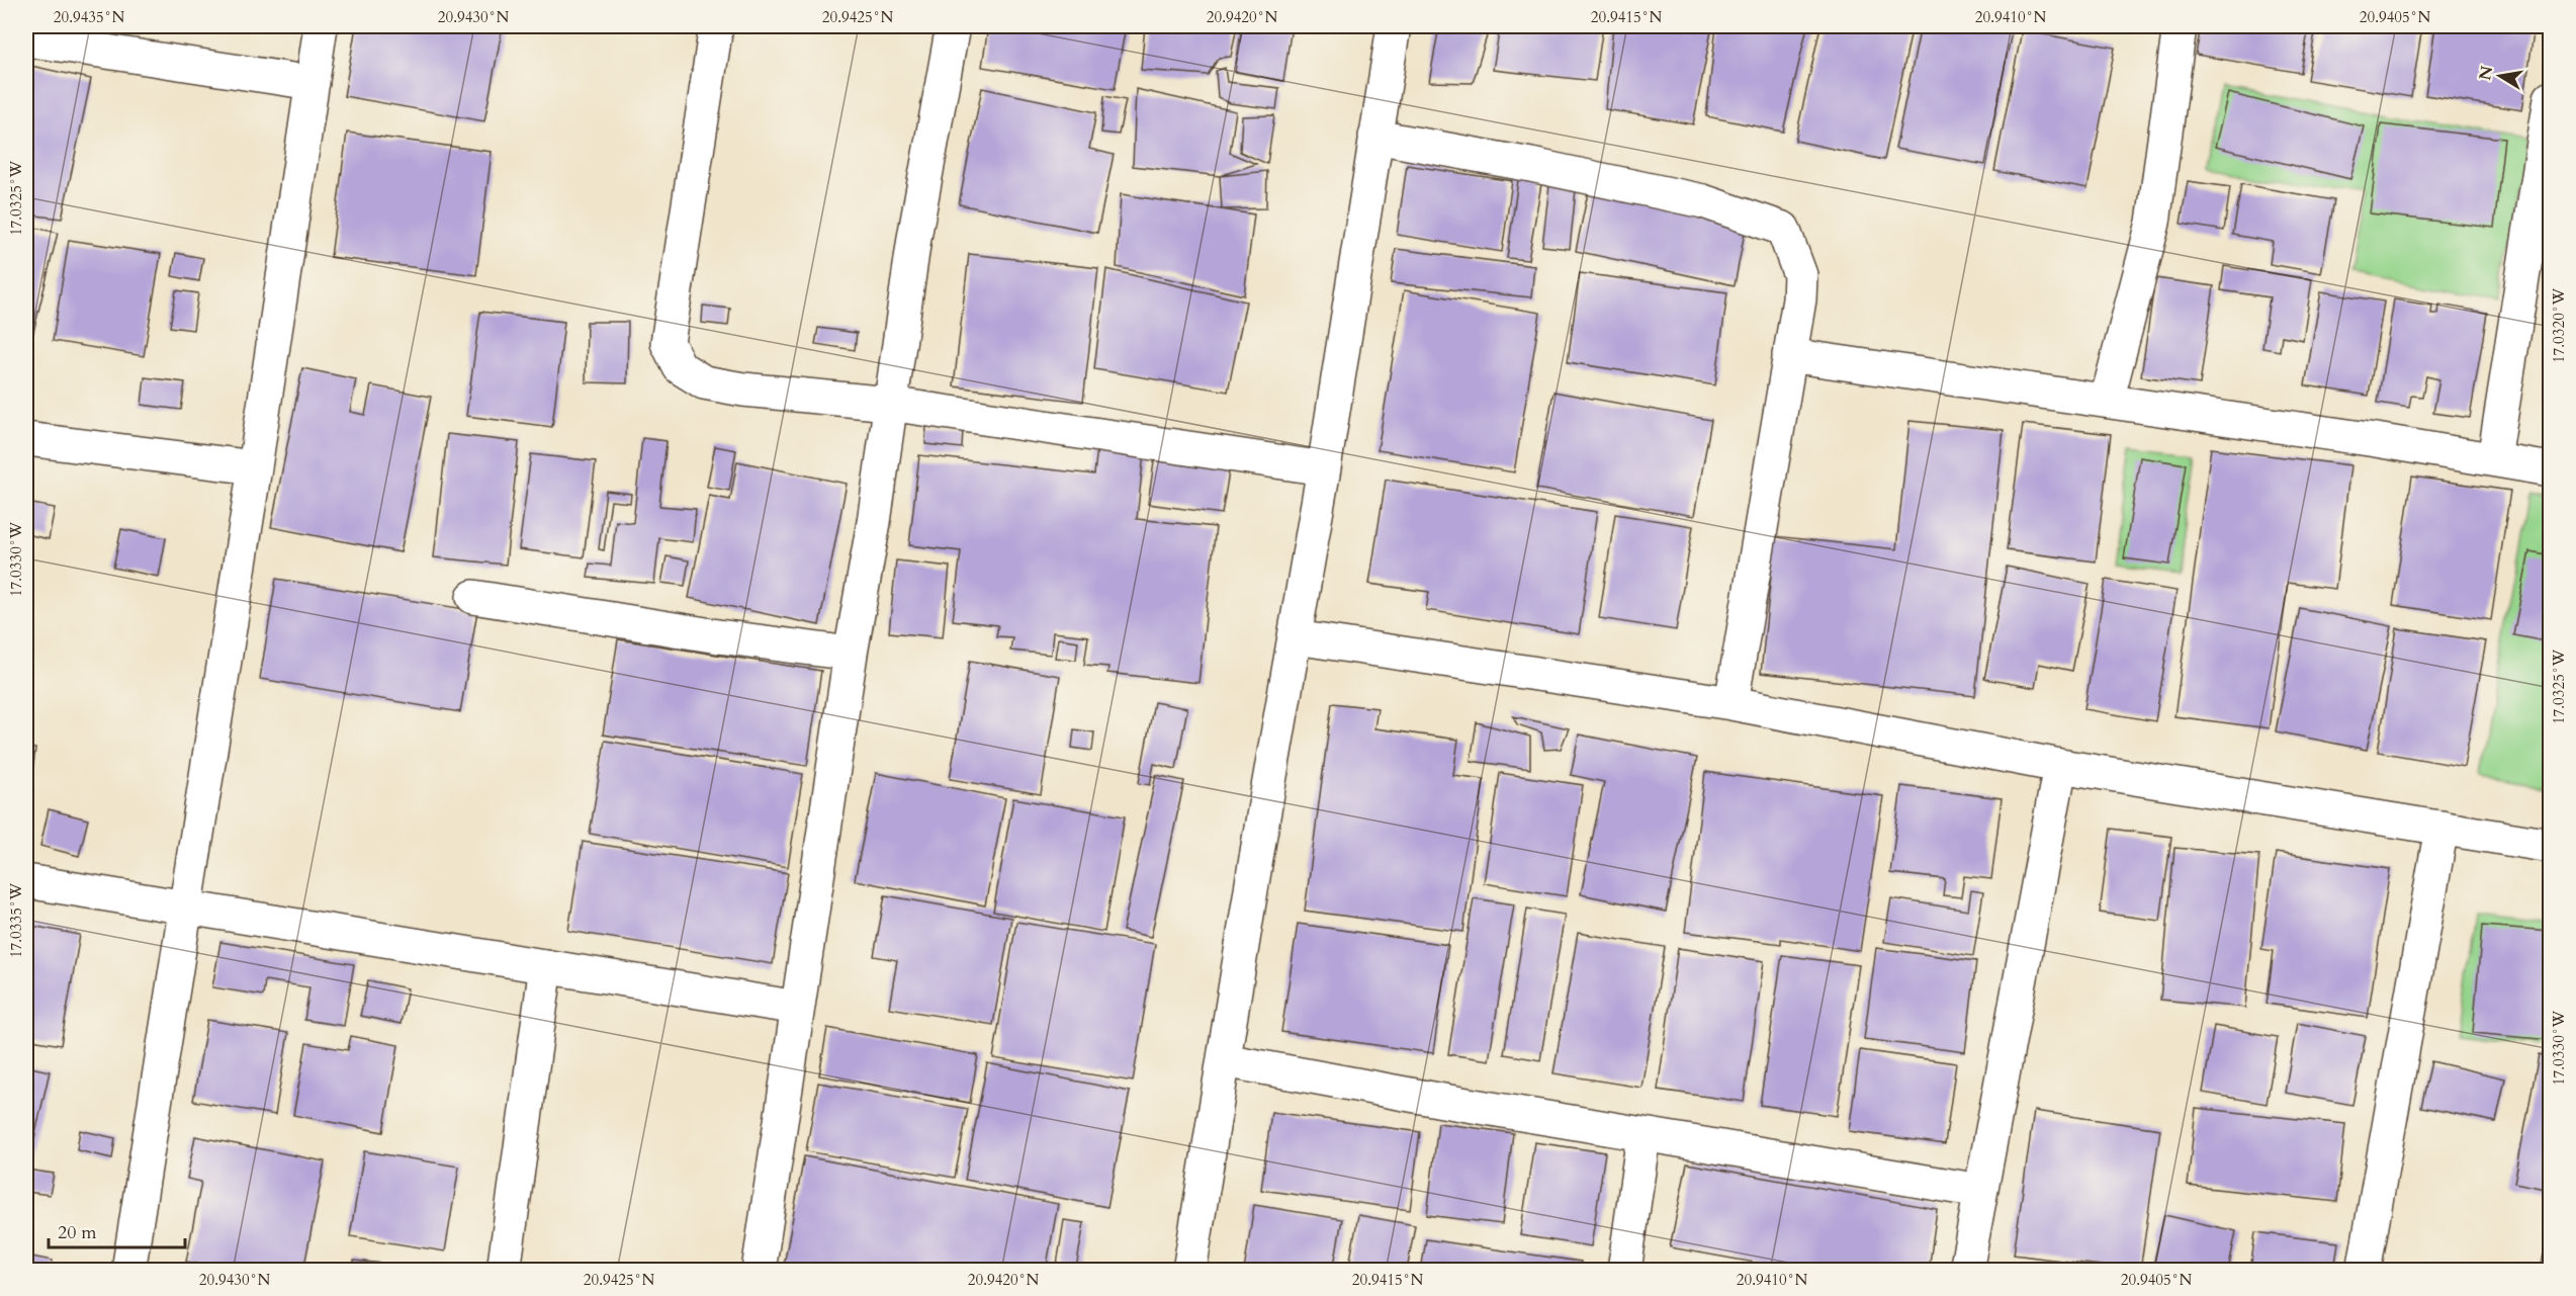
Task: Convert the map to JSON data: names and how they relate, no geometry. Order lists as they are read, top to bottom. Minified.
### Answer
{"scale_bar":"20 m","north":"left","coordinates":["20.9435°N","20.9430°N","20.9425°N","20.9420°N","20.9415°N","20.9410°N","20.9405°N","17.0325°W","17.0320°W","17.0330°W","17.0335°W"]}
